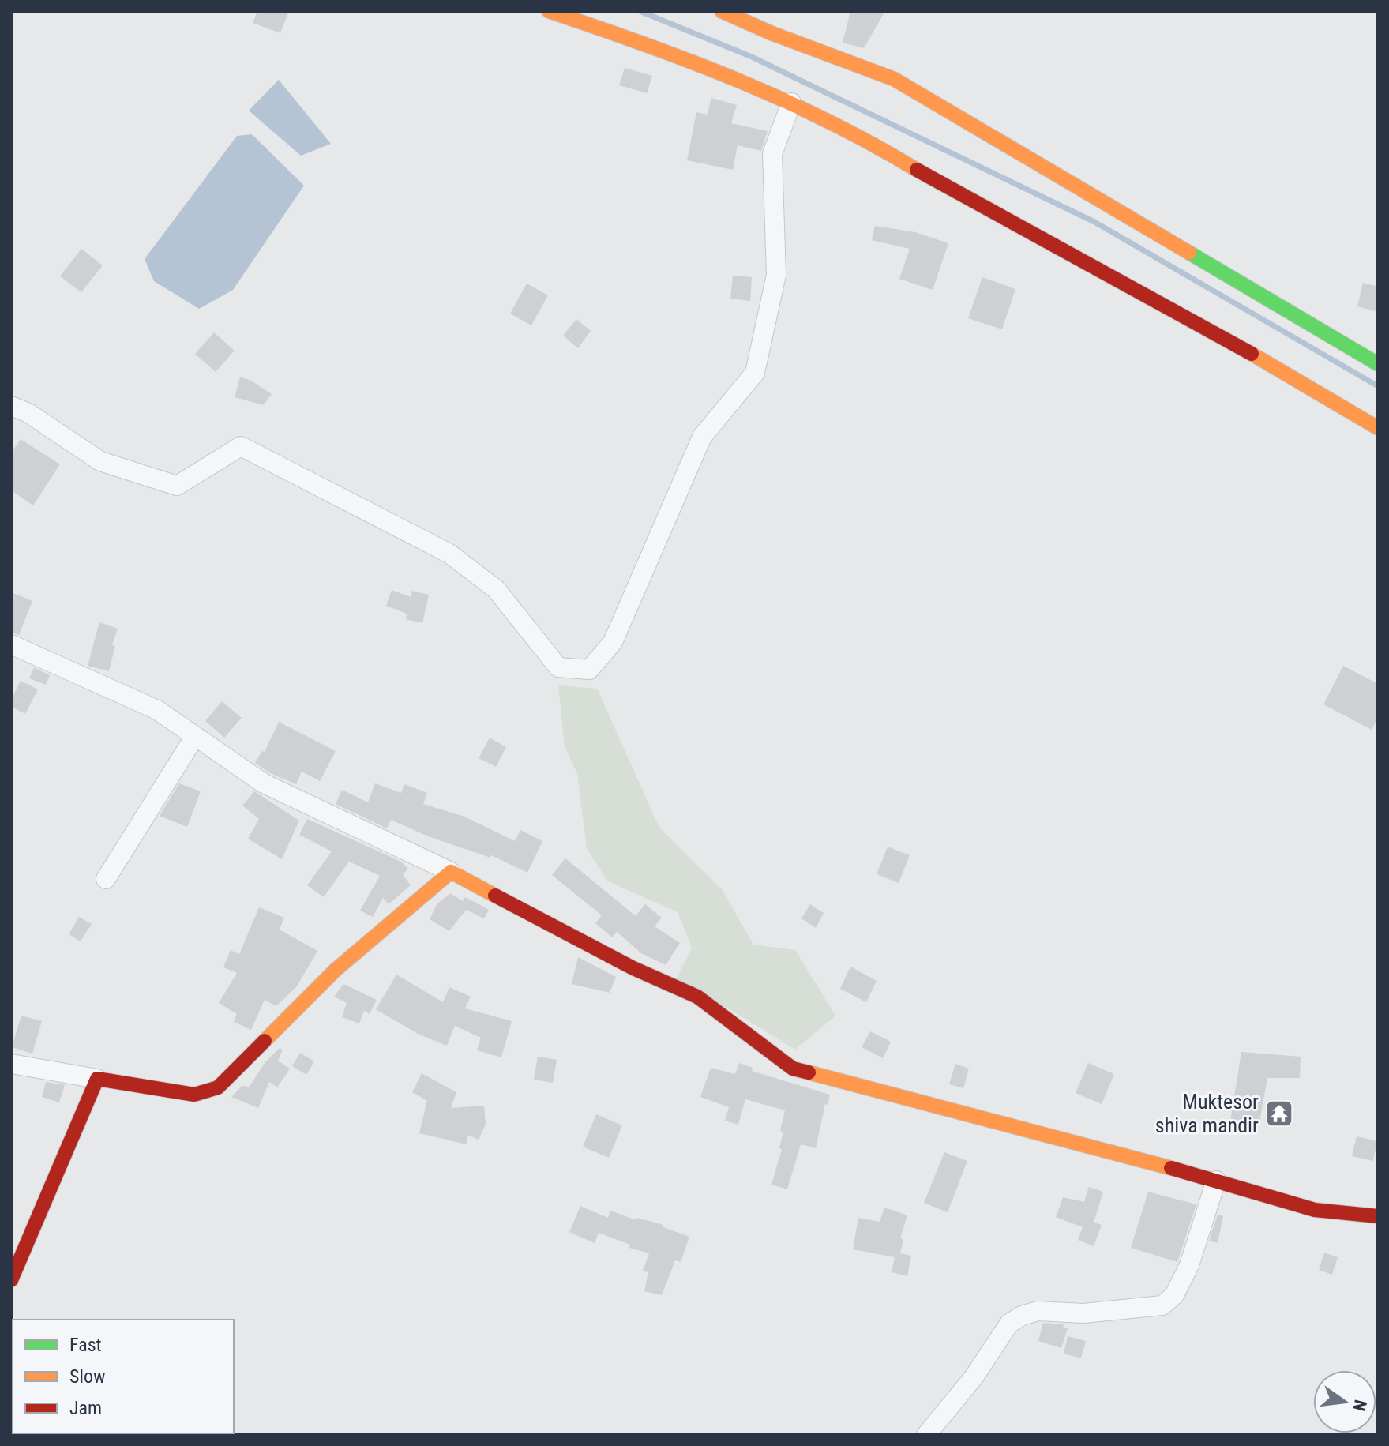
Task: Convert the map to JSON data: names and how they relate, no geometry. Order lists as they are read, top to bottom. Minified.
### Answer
{"places":{"temple":["Muktesor shiva mandir"]},"legend":["Fast","Slow","Jam"],"north":"right"}
